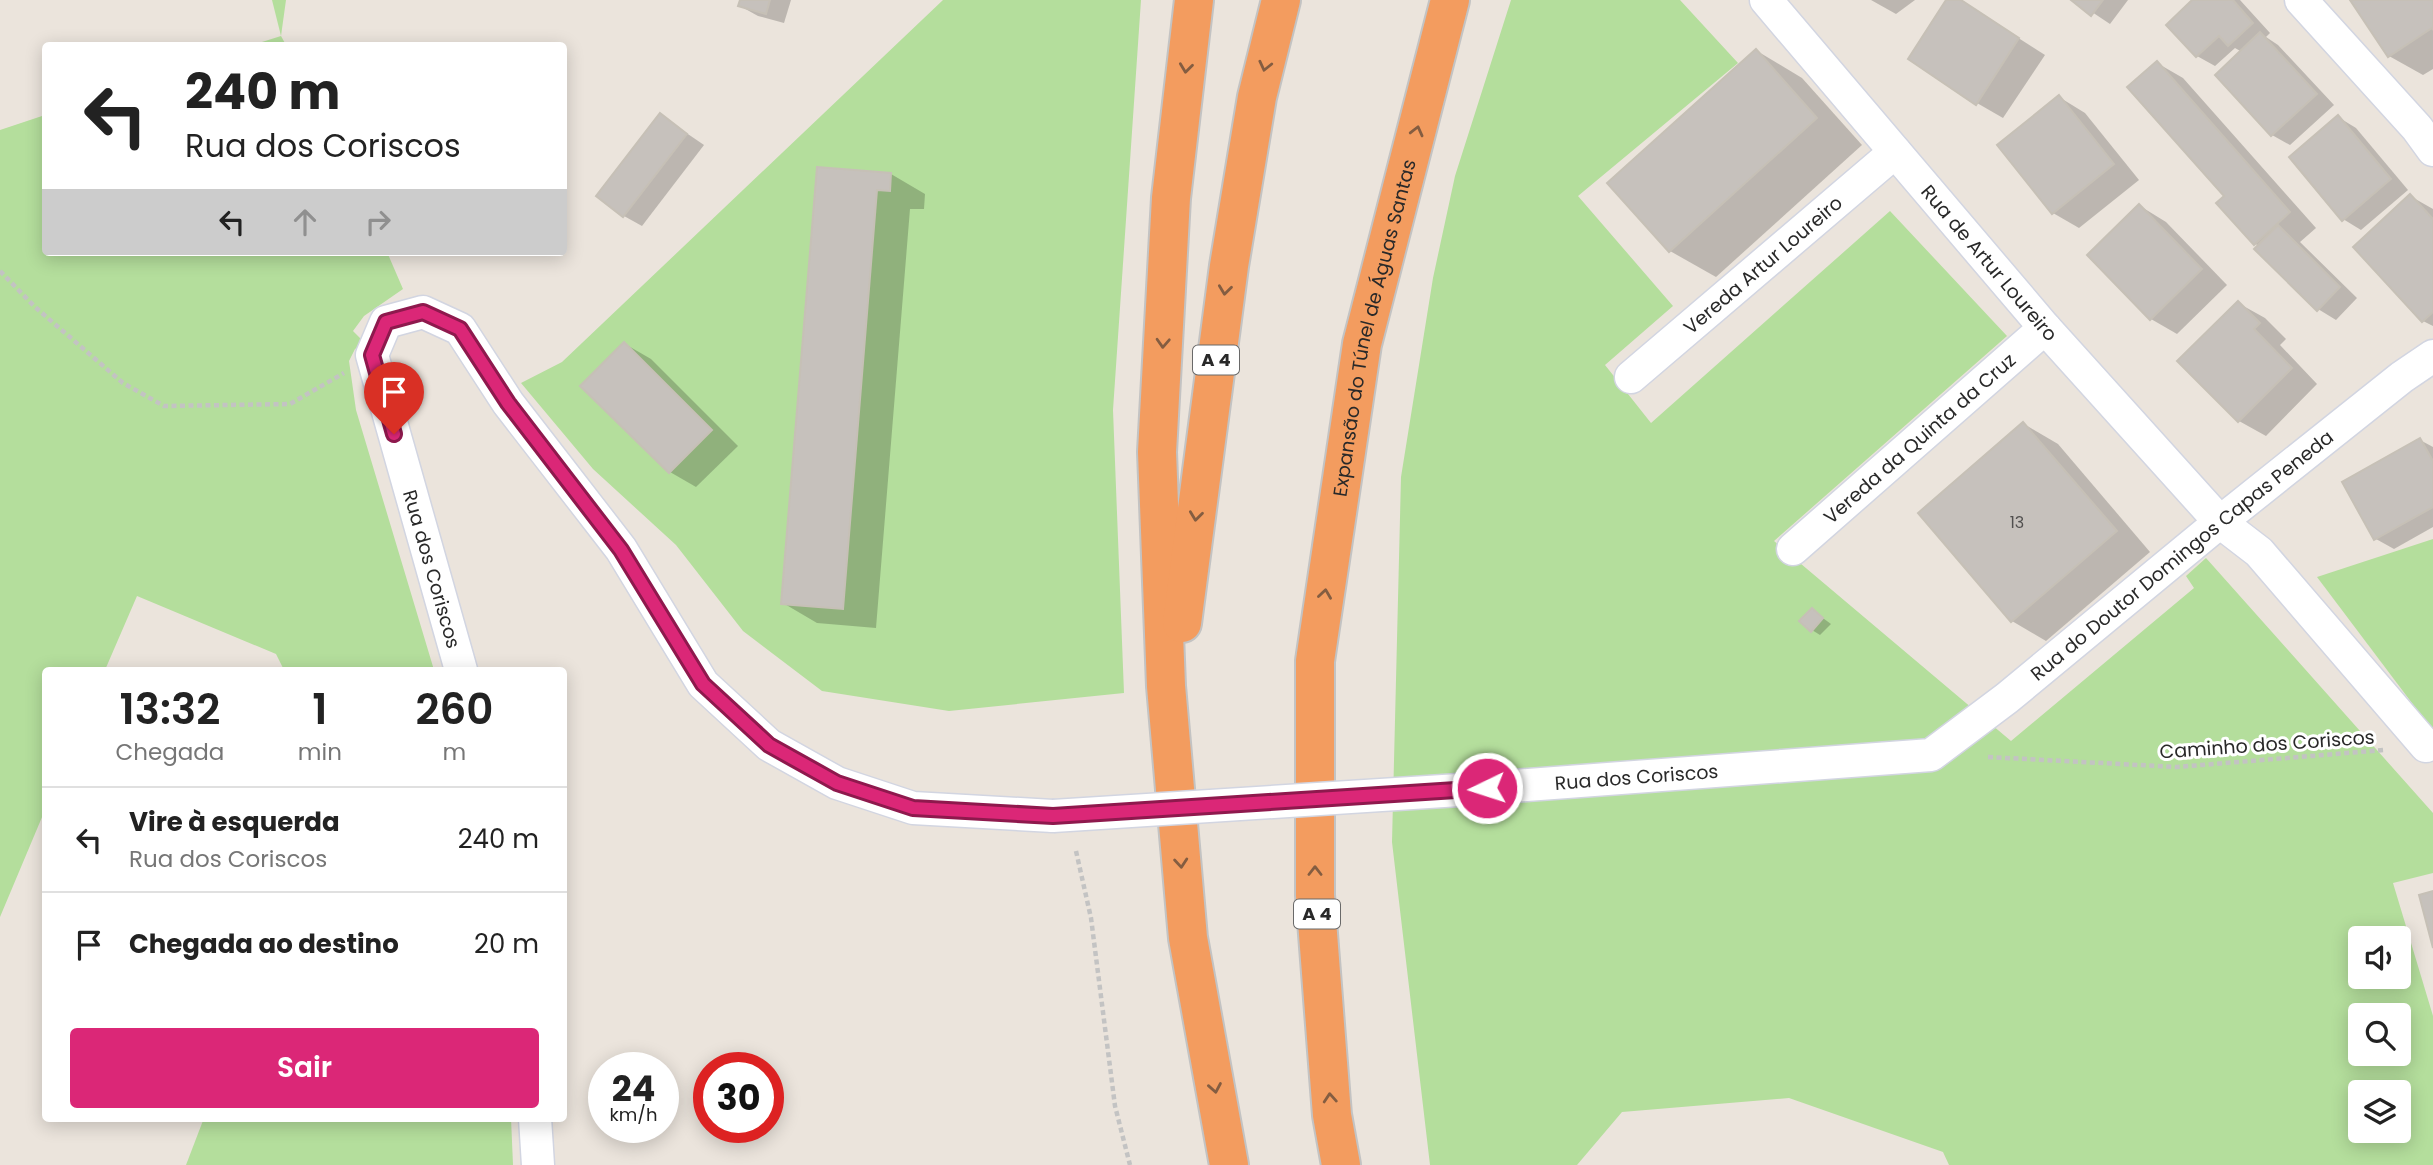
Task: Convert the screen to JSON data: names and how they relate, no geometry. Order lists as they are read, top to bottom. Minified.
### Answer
{"streets":{"highway":["Expansão do Túnel de Águas Santas","A 4"],"street":["Rua de Artur Loureiro","Vereda Artur Loureiro","Vereda da Quinta da Cruz","Rua do Doutor Domingos Capas Peneda","Rua dos Coriscos"],"path":["Caminho dos Coriscos"]},"crossings":[["Rua de Artur Loureiro","Vereda Artur Loureiro"],["Rua de Artur Loureiro","Vereda da Quinta da Cruz"],["Rua de Artur Loureiro","Rua do Doutor Domingos Capas Peneda"],["Rua de Artur Loureiro","Caminho dos Coriscos"],["Rua do Doutor Domingos Capas Peneda","Rua dos Coriscos"],["Rua do Doutor Domingos Capas Peneda","Caminho dos Coriscos"],["Rua dos Coriscos","Caminho dos Coriscos"]],"house_numbers":["13"],"page":{"turn":["240 m","Rua dos Coriscos"],"eta":["13:32","Chegada","1","min","260","m"],"list":[{"name":"Vire à esquerda","note":"Rua dos Coriscos","value":"240 m"},{"name":"Chegada ao destino","value":"20 m"}],"buttons":"Sair","speed":"24 km/h","limit":"30"}}
